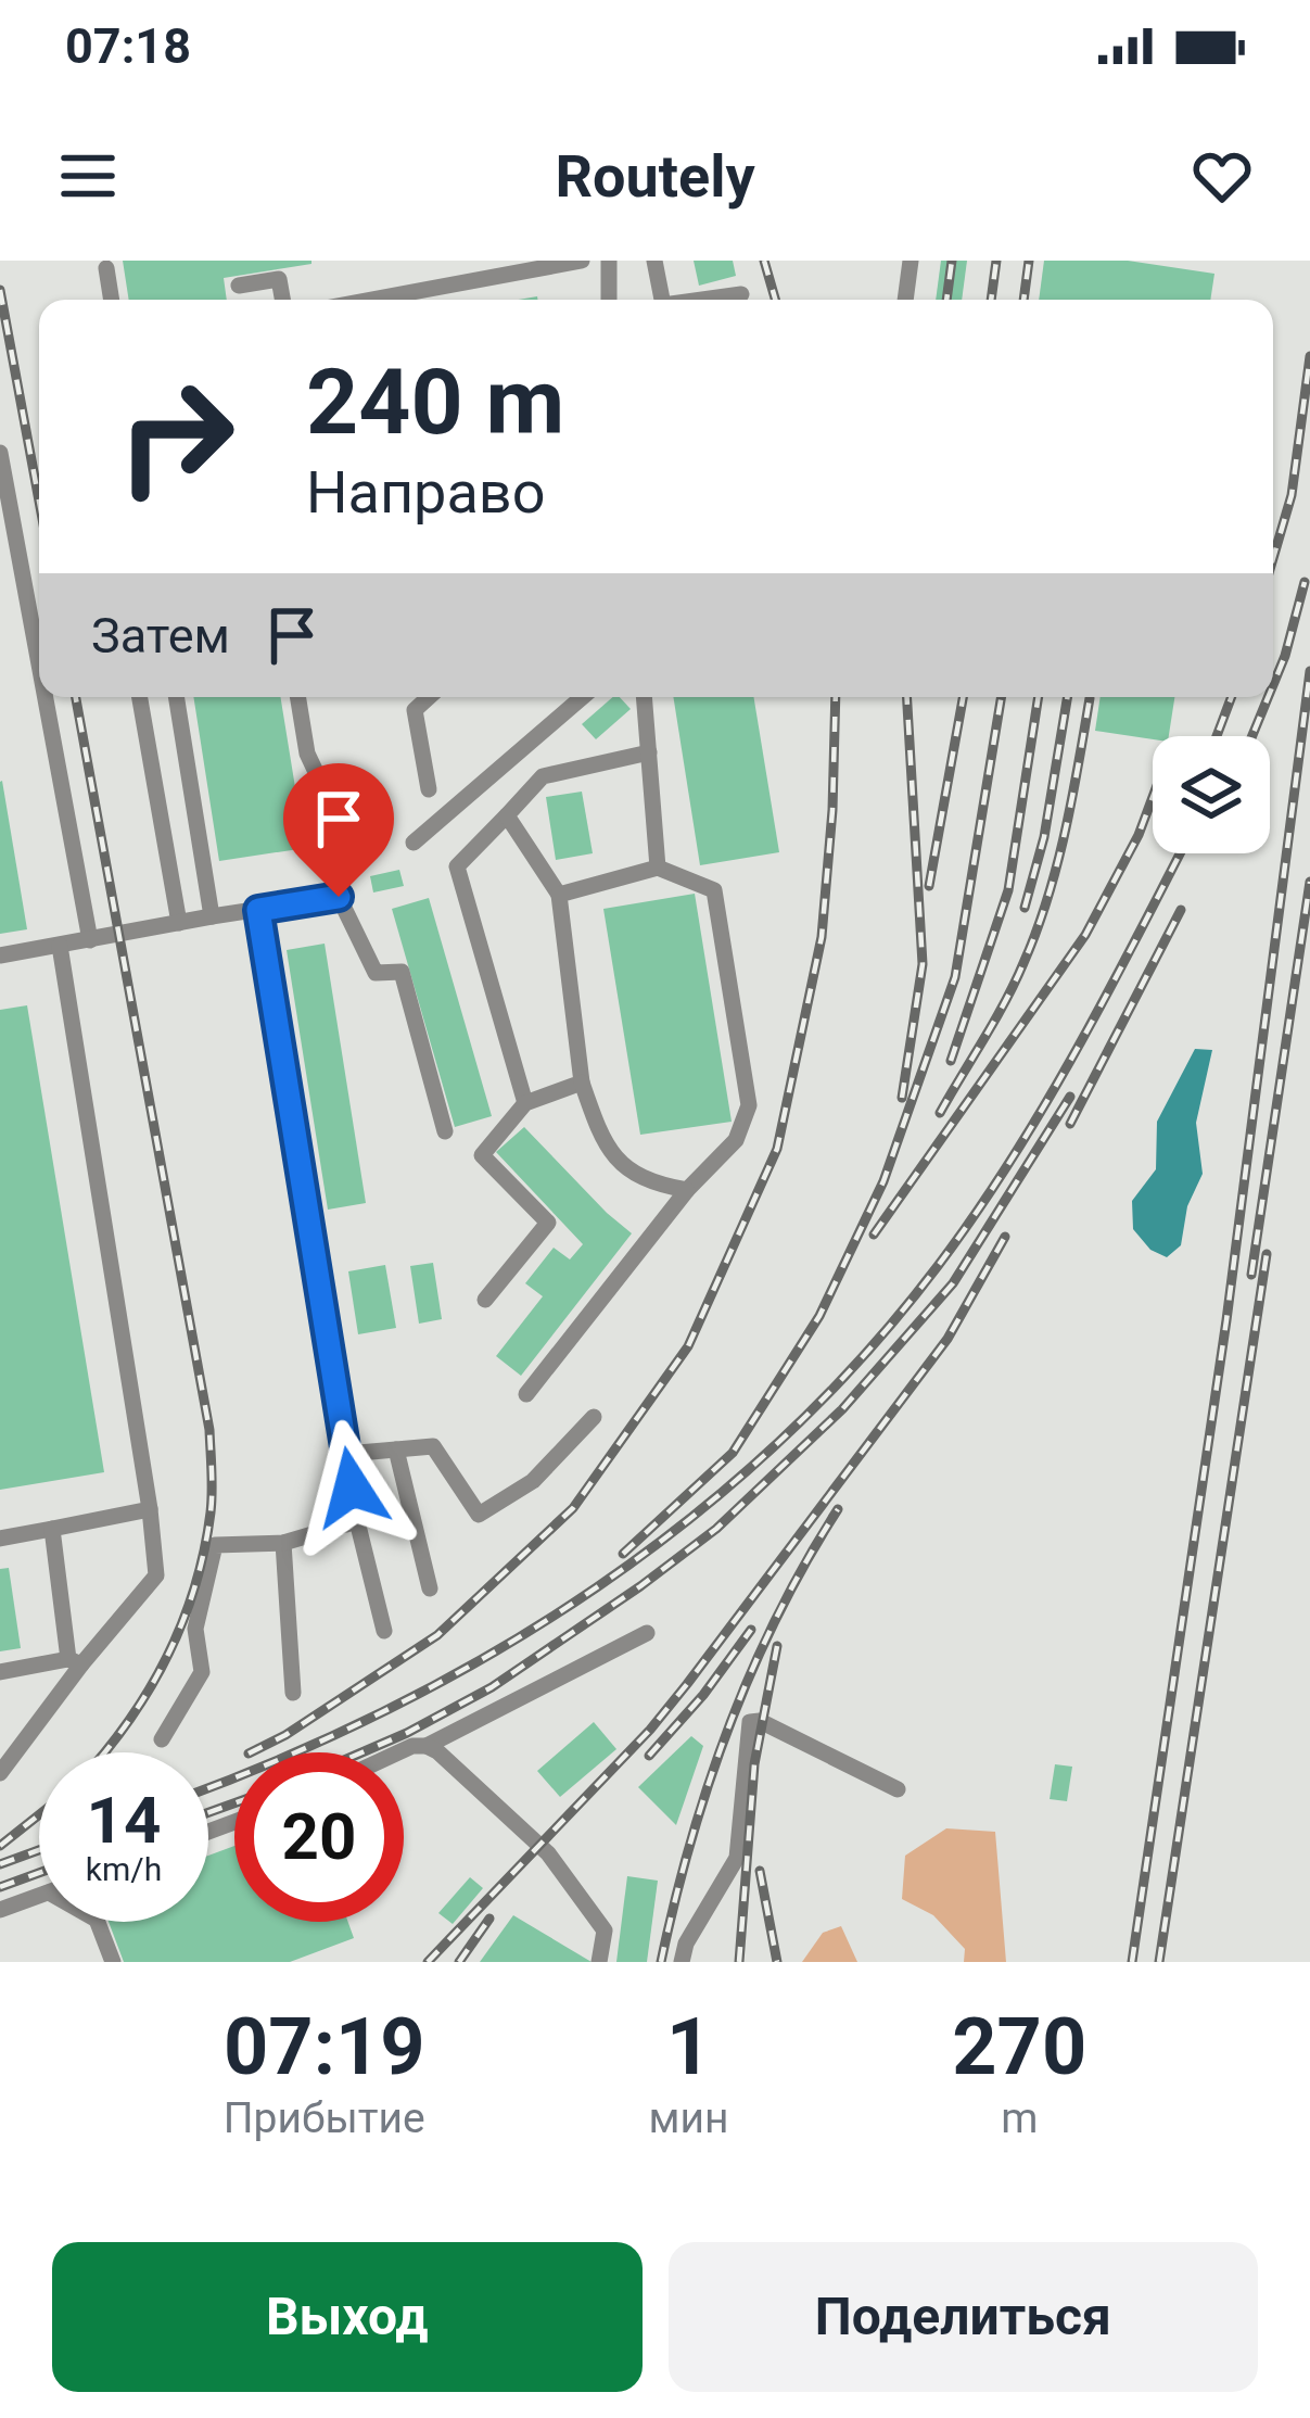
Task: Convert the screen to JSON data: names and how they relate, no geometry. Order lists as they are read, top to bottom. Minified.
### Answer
{"page":{"status":"07:18","header":"Routely","turn":["240 m","Направо"],"then":"Затем","speed":"14 km/h","limit":"20","eta":["07:19","Прибытие","1","мин","270","m"],"buttons":["Выход","Поделиться"]}}
